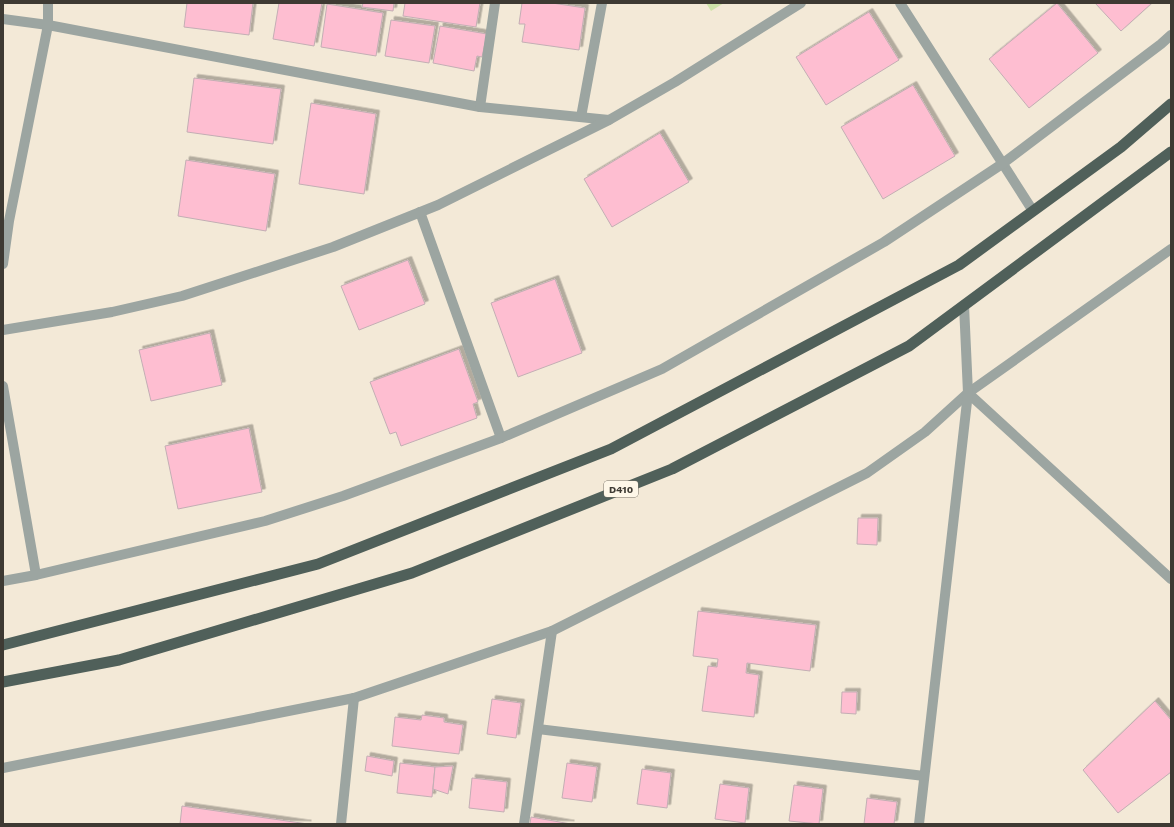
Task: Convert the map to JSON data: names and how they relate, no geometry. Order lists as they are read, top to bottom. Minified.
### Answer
{"streets":{"highway":["D410"]}}
